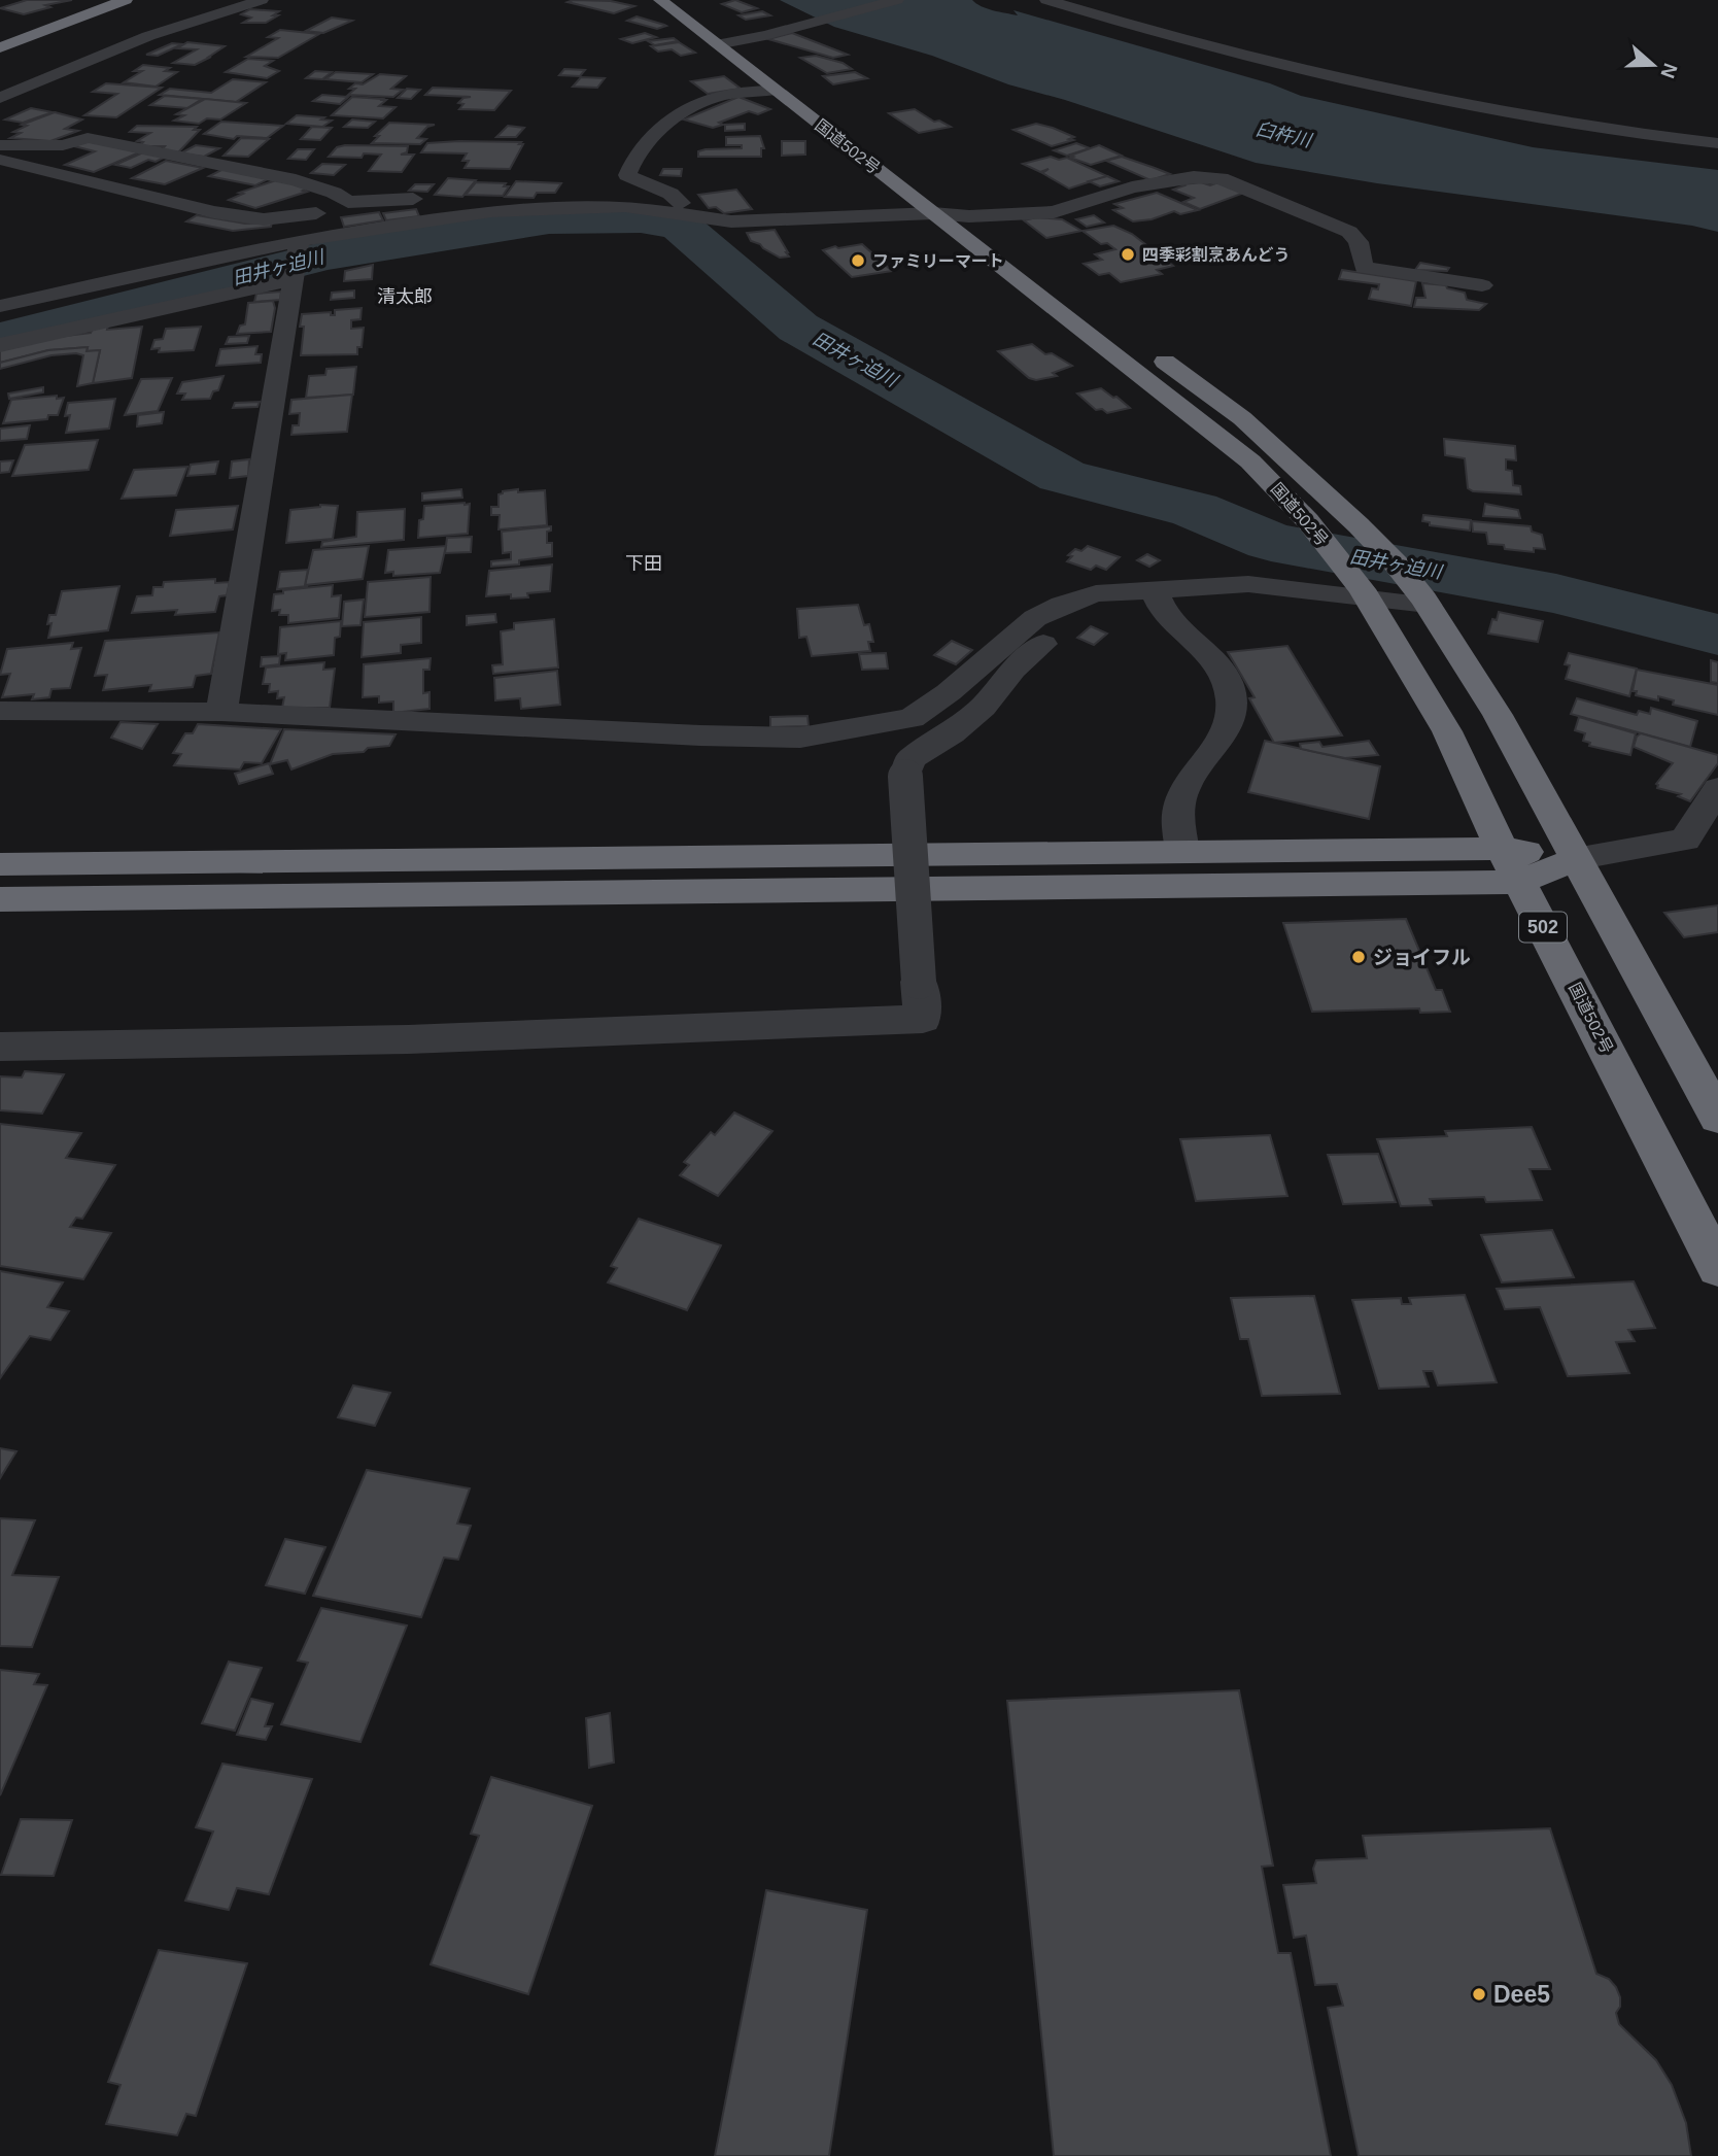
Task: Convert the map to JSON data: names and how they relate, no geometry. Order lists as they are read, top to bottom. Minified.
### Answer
{"streets":{"highway":["国道502号","502"]},"districts":["清太郎","下田"],"water":["臼杵川","田井ヶ迫川"],"places":["四季彩割烹あんどう","ファミリーマート","ジョイフル","Dee5"],"north":"right"}
